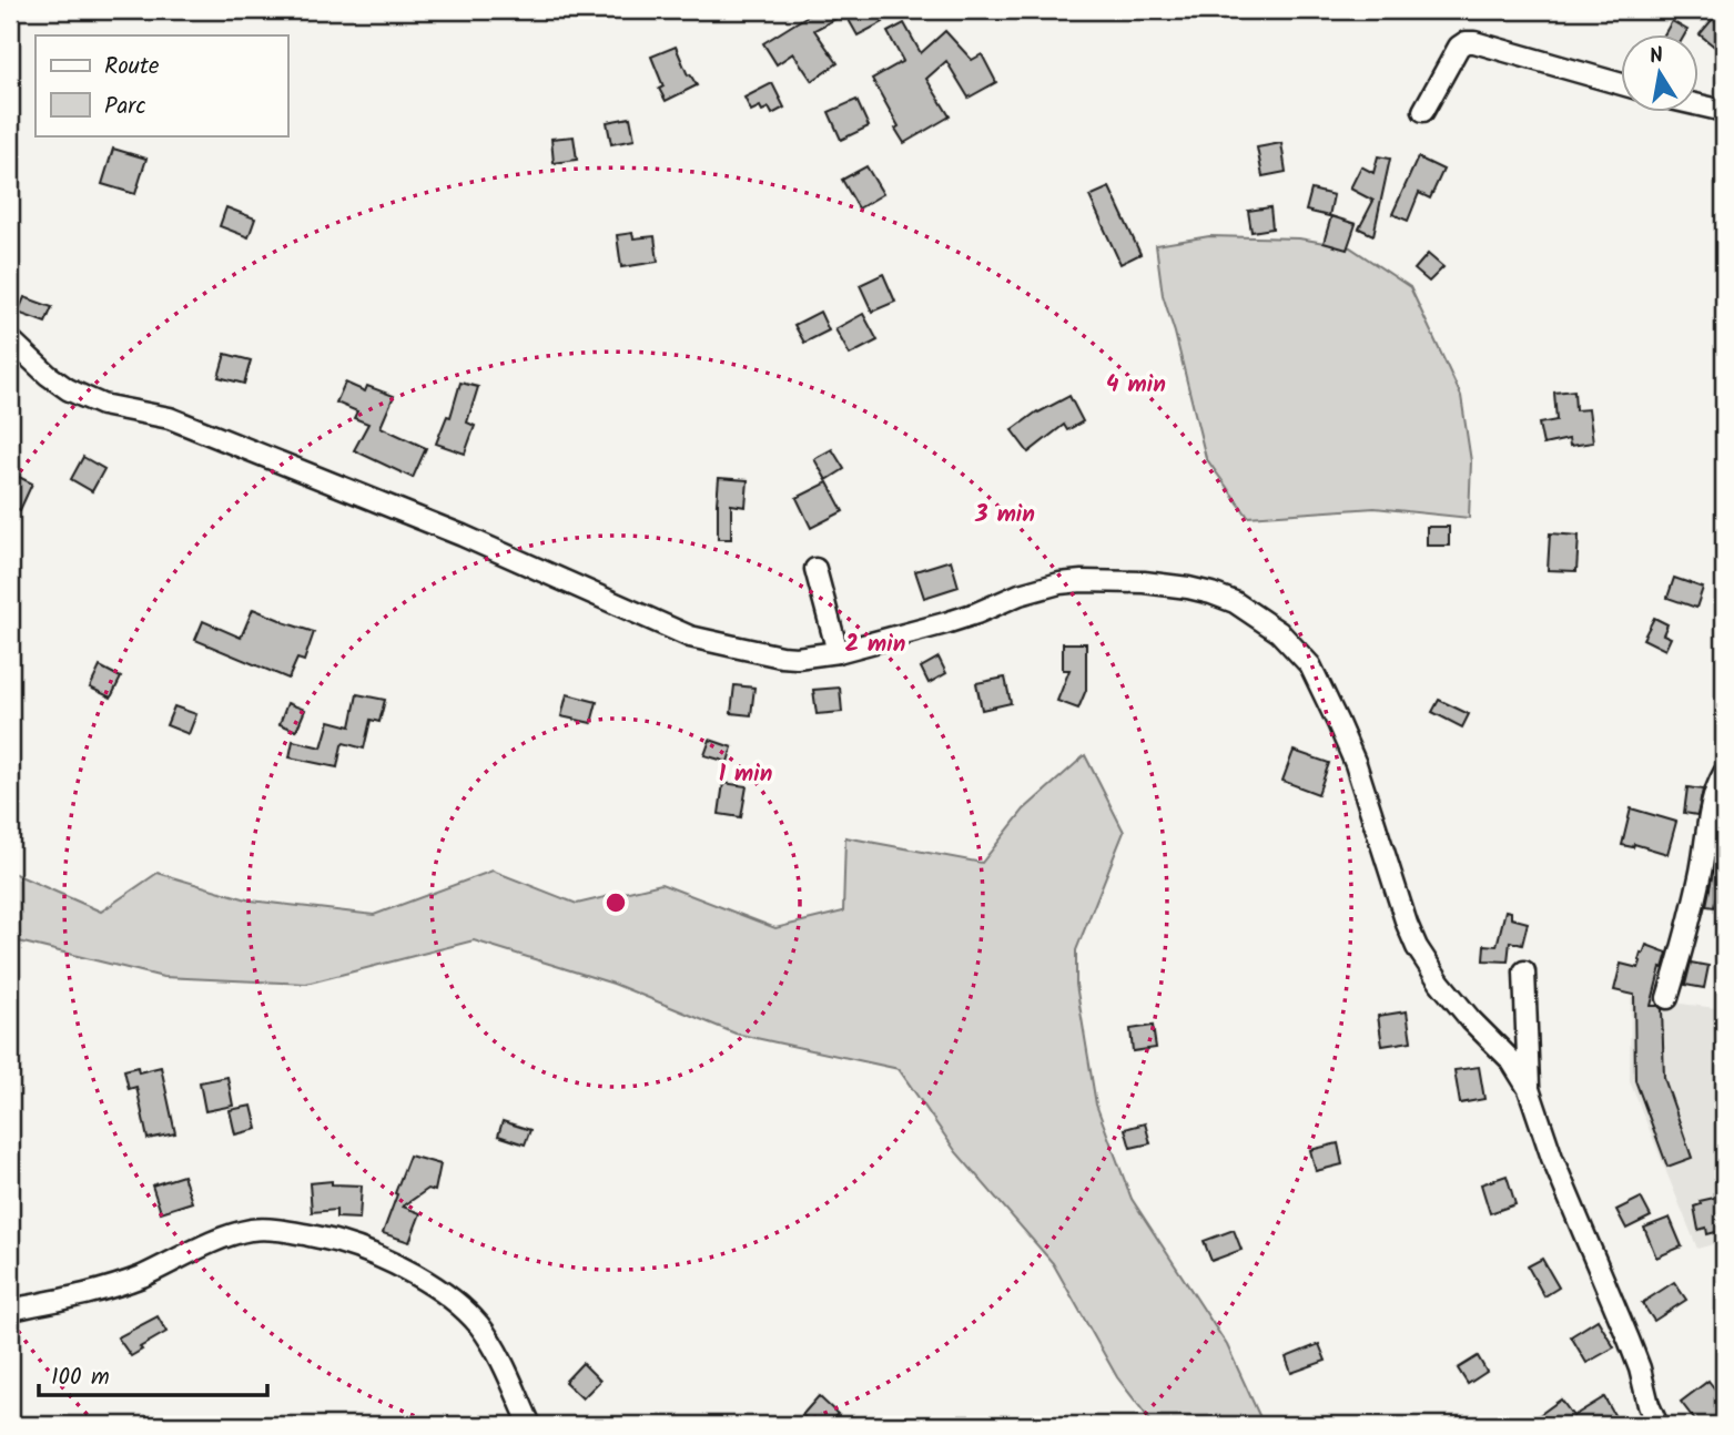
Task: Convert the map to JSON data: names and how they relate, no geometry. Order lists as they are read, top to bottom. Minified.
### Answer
{"legend":["Route","Parc"],"scale_bar":"100 m","north":"top","rings":["4 min","3 min","2 min","1 min"]}
